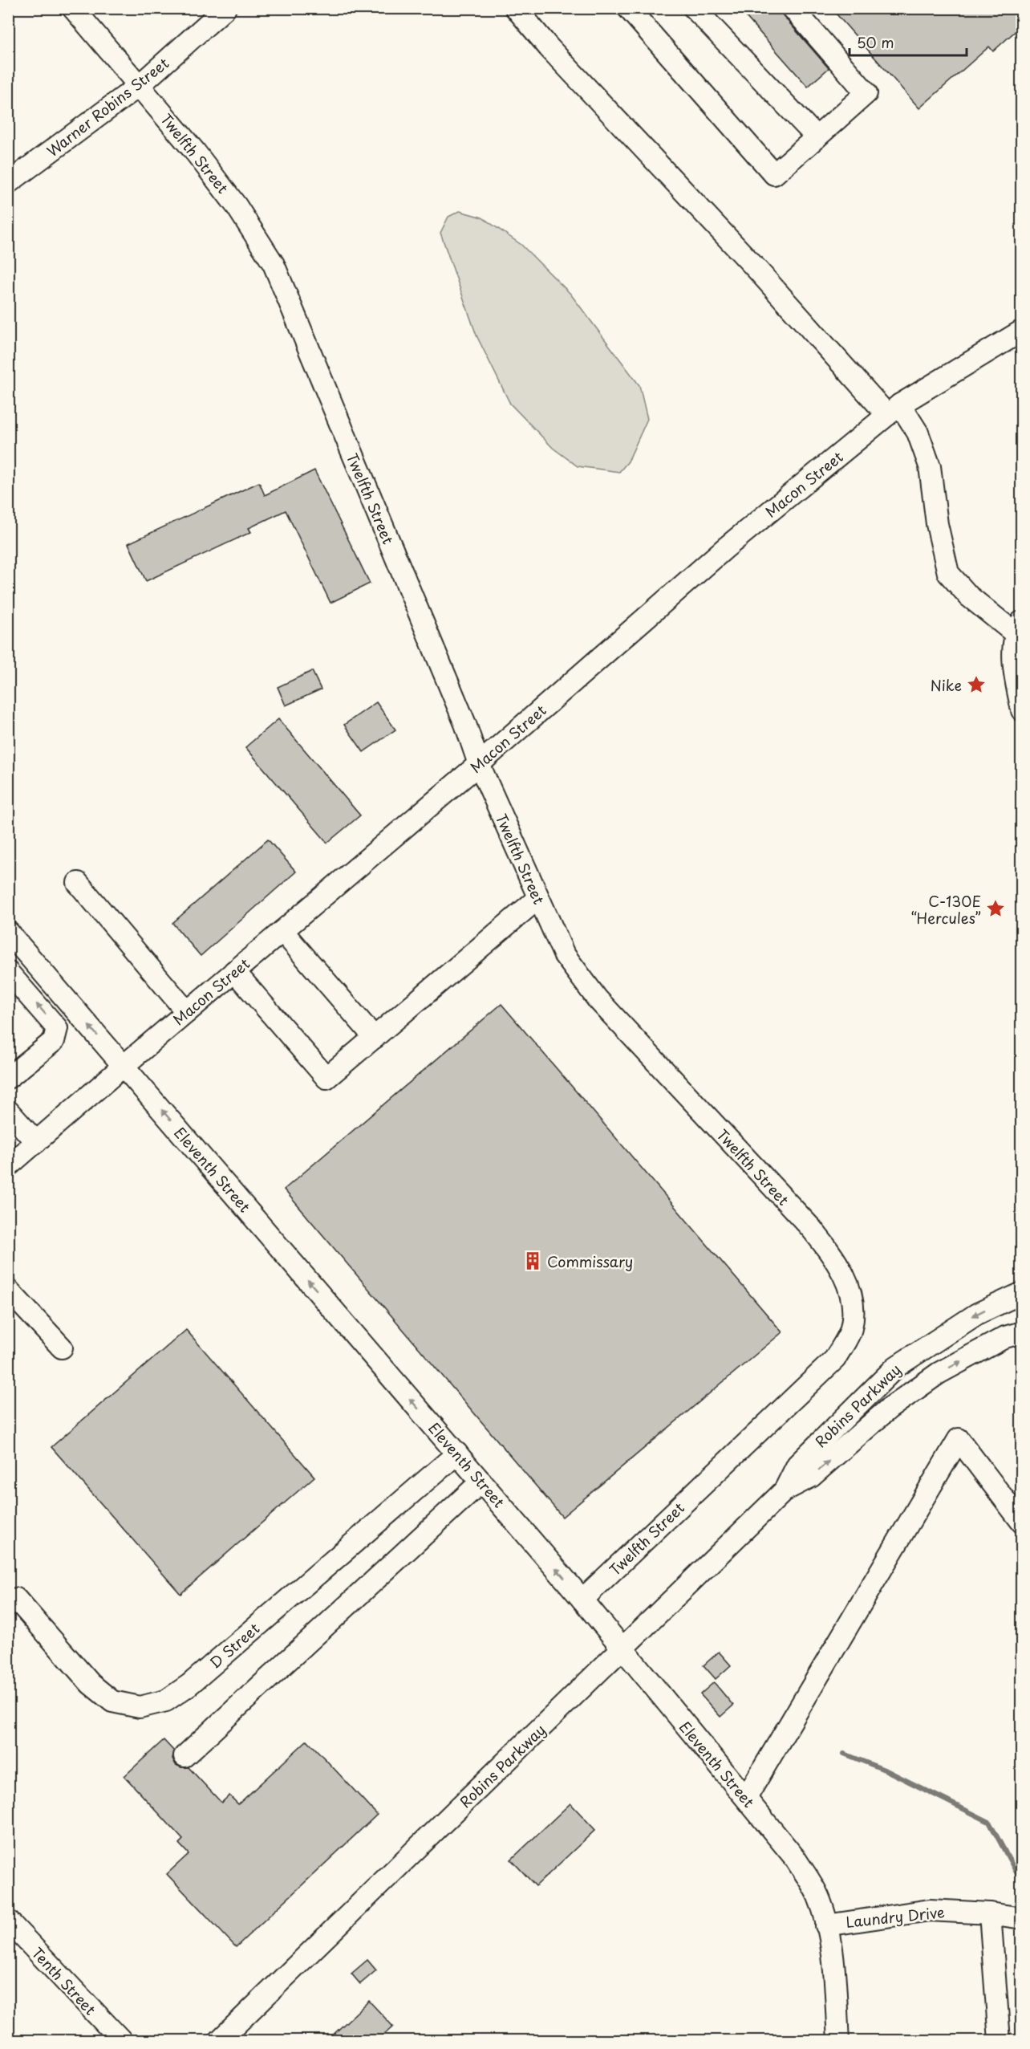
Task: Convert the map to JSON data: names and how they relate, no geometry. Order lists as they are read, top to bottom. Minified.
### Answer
{"streets":{"street":["Warner Robins Street","Twelfth Street","Macon Street","Eleventh Street","Robins Parkway","D Street","Laundry Drive","Tenth Street"]},"crossings":[["Warner Robins Street","Twelfth Street"],["Twelfth Street","Macon Street"],["Twelfth Street","Eleventh Street"],["Macon Street","Eleventh Street"],["Eleventh Street","Robins Parkway"],["Eleventh Street","D Street"],["Eleventh Street","Laundry Drive"]],"one_way":["Eleventh Street"],"places":{"place":["Nike","C-130E “Hercules”"],"building":["Commissary"]},"scale_bar":"50 m"}
